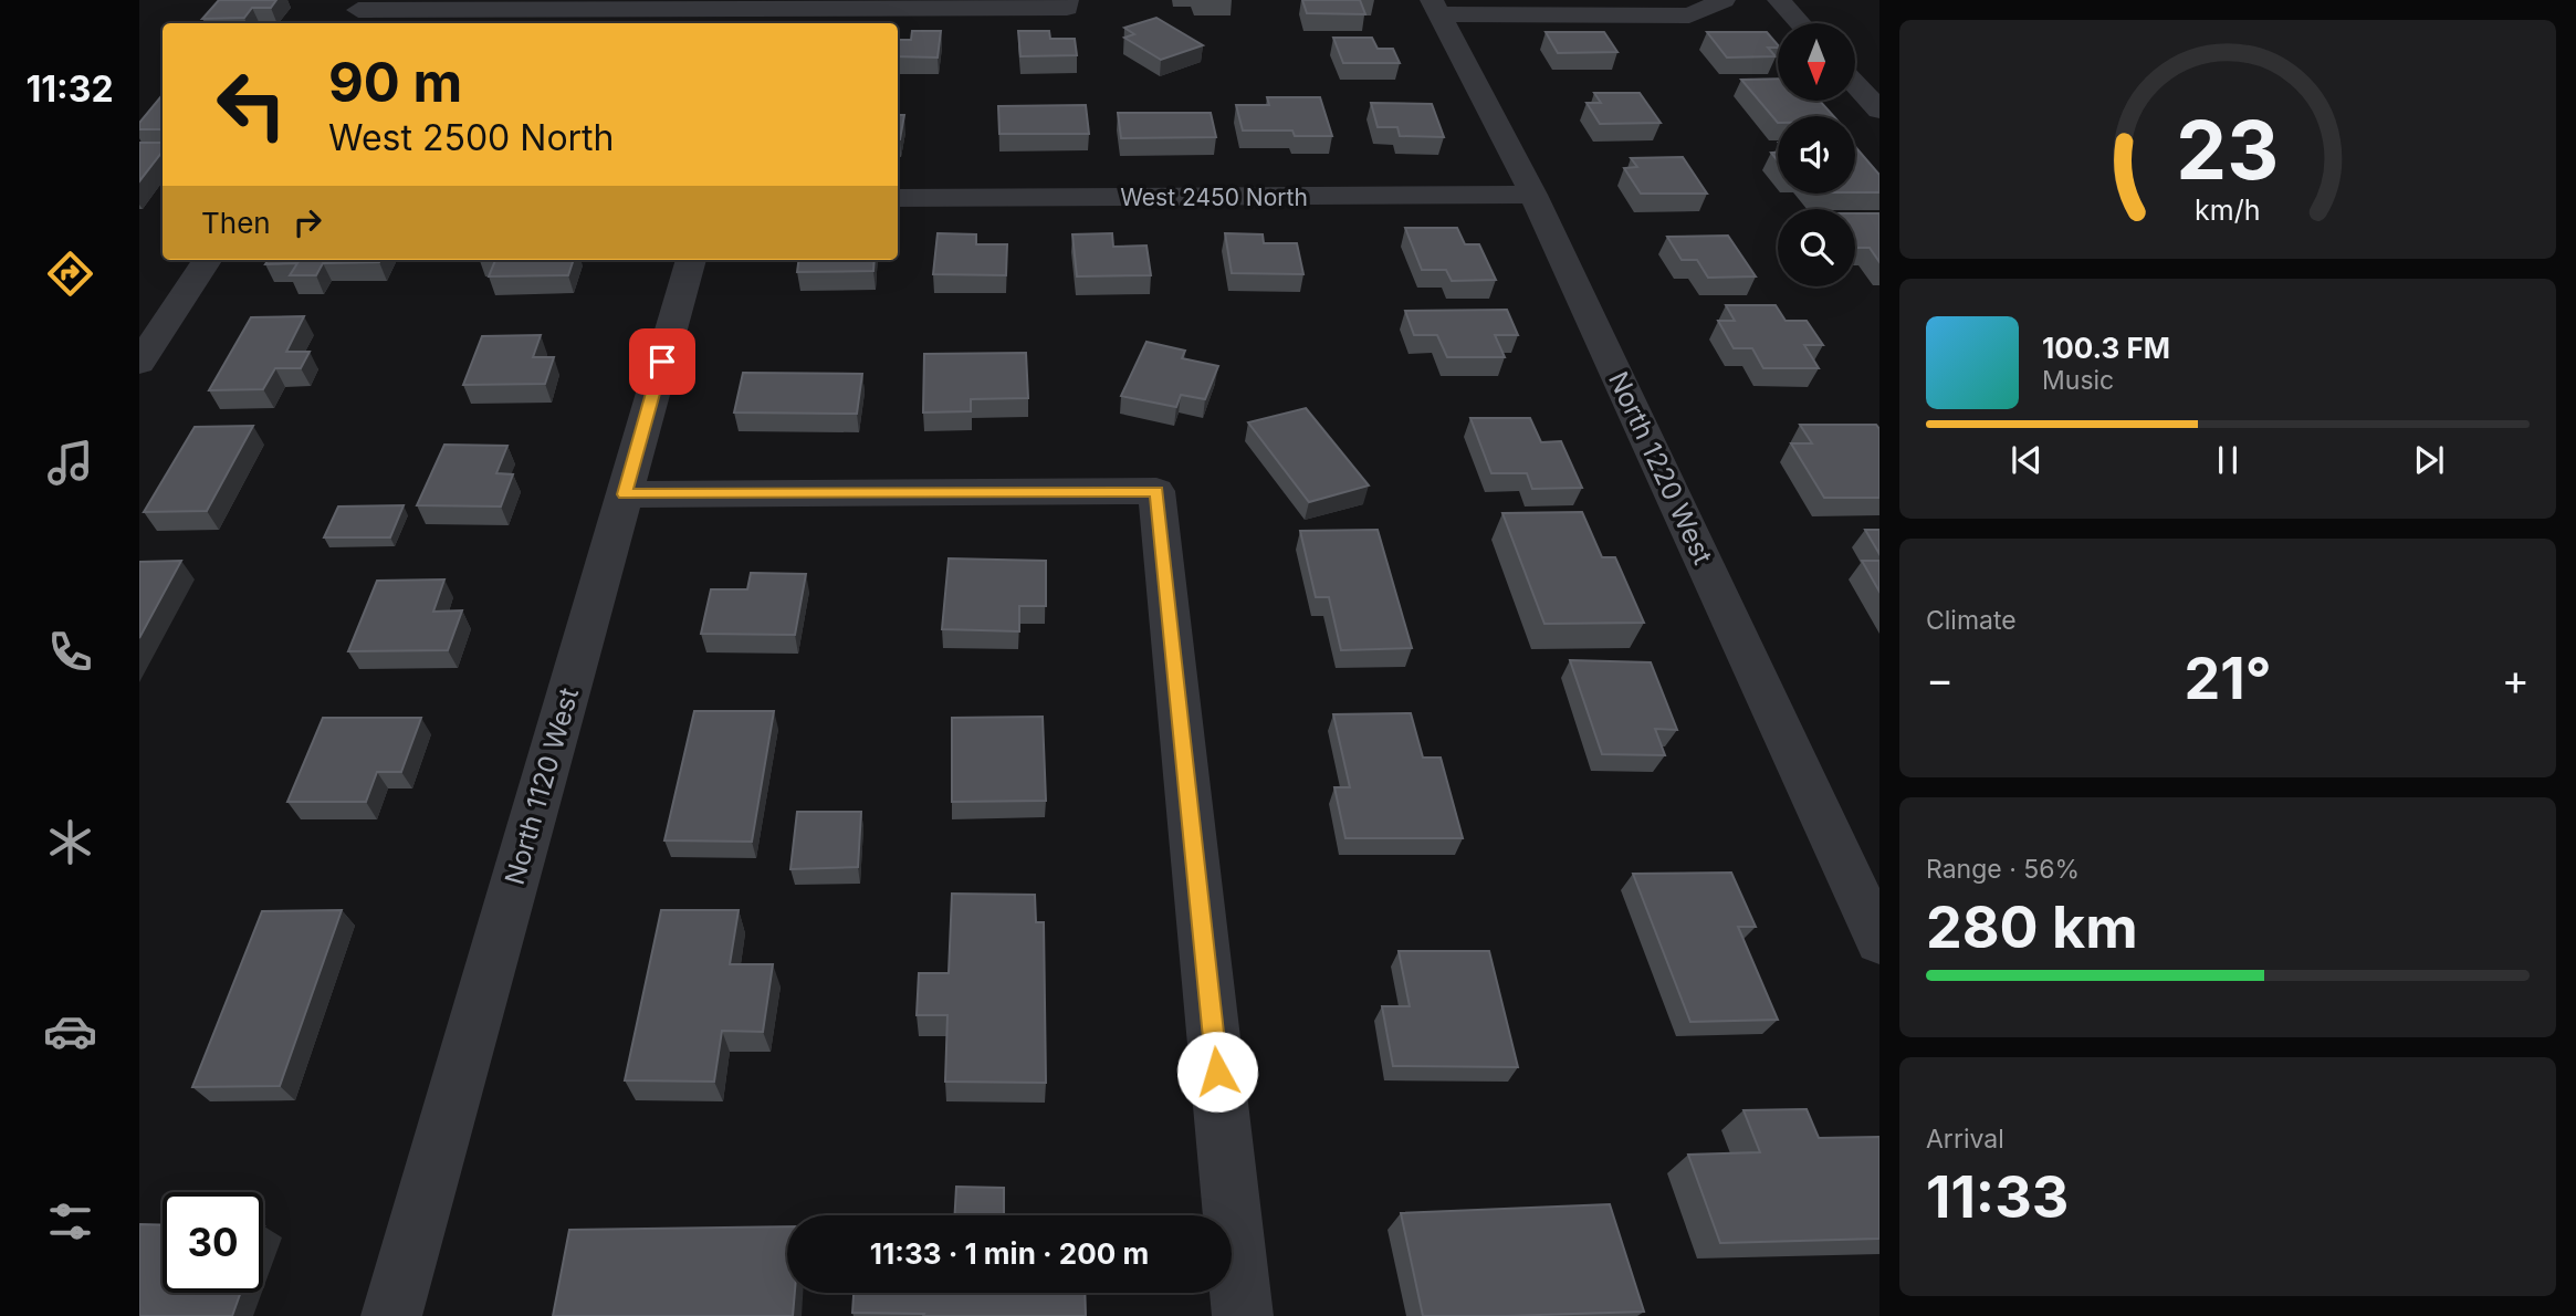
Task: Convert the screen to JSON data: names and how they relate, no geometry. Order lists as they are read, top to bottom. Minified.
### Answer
{"streets":{"street":["West 2450 North","North 1220 West","North 1120 West"]},"crossings":[["West 2450 North","North 1220 West"]],"north":"bottom","page":{"tabs":"11:32","turn":["90 m","West 2500 North"],"then":"Then","song":["100.3 FM","Music"],"tile":["Climate",["Range · 56%","280 km"],["Arrival","11:33"]],"heat":["−","21°","+"],"limit":"30","trip":"11:33 · 1 min · 200 m","gauge":["23","km/h"]}}
